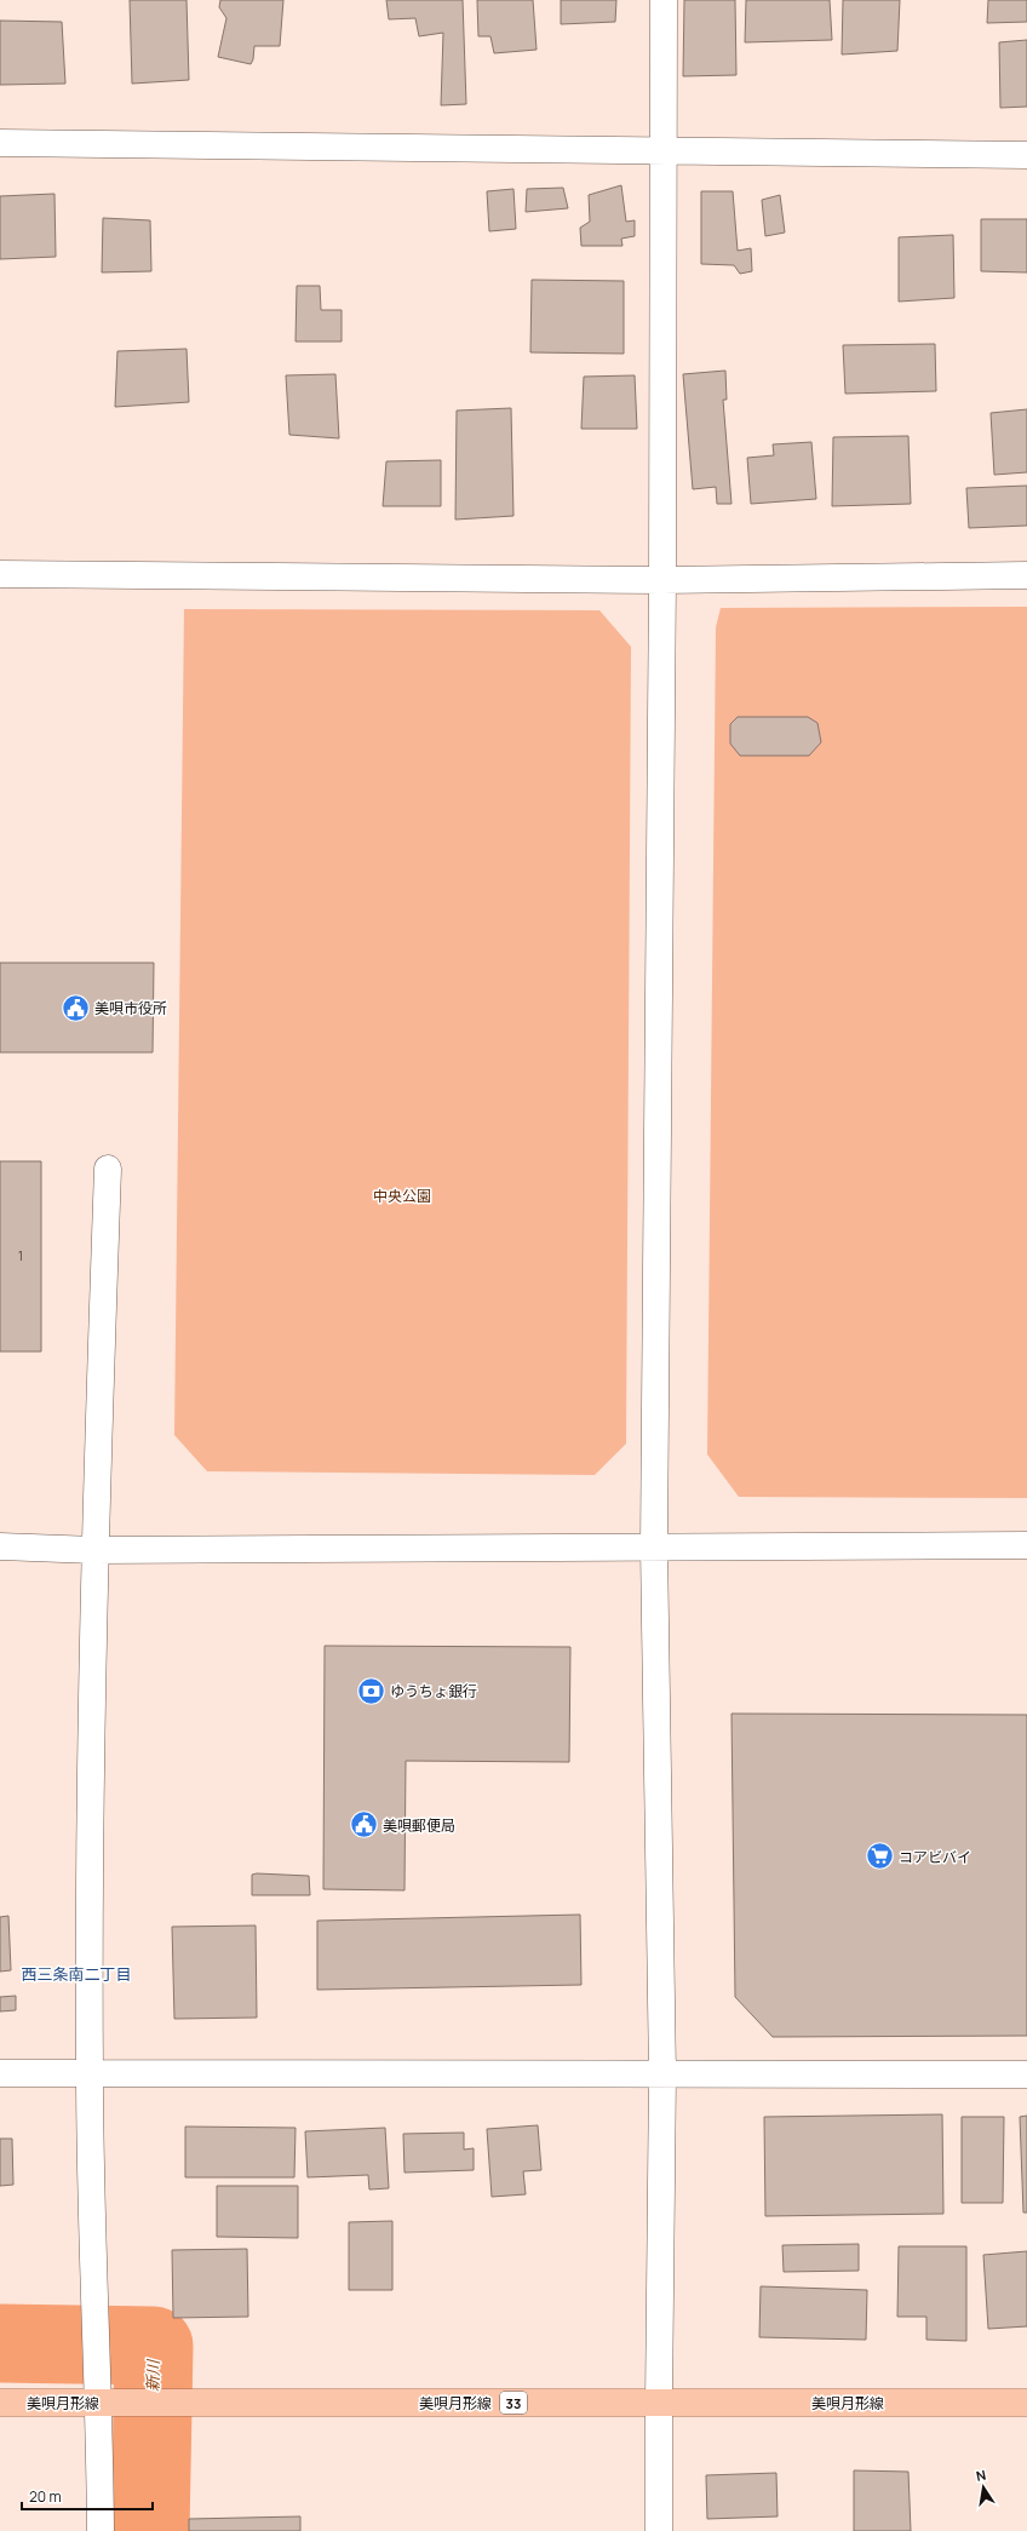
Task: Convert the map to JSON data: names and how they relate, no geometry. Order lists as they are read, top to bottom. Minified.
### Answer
{"streets":{"main road":["美唄月形線","33"]},"districts":["西三条南二丁目"],"water":["新川"],"parks":["中央公園"],"places":{"public building":["美唄市役所","美唄郵便局"],"bank":["ゆうちょ銀行"],"supermarket":["コアビバイ"]},"house_numbers":["1"],"scale_bar":"20 m","north":"top"}
